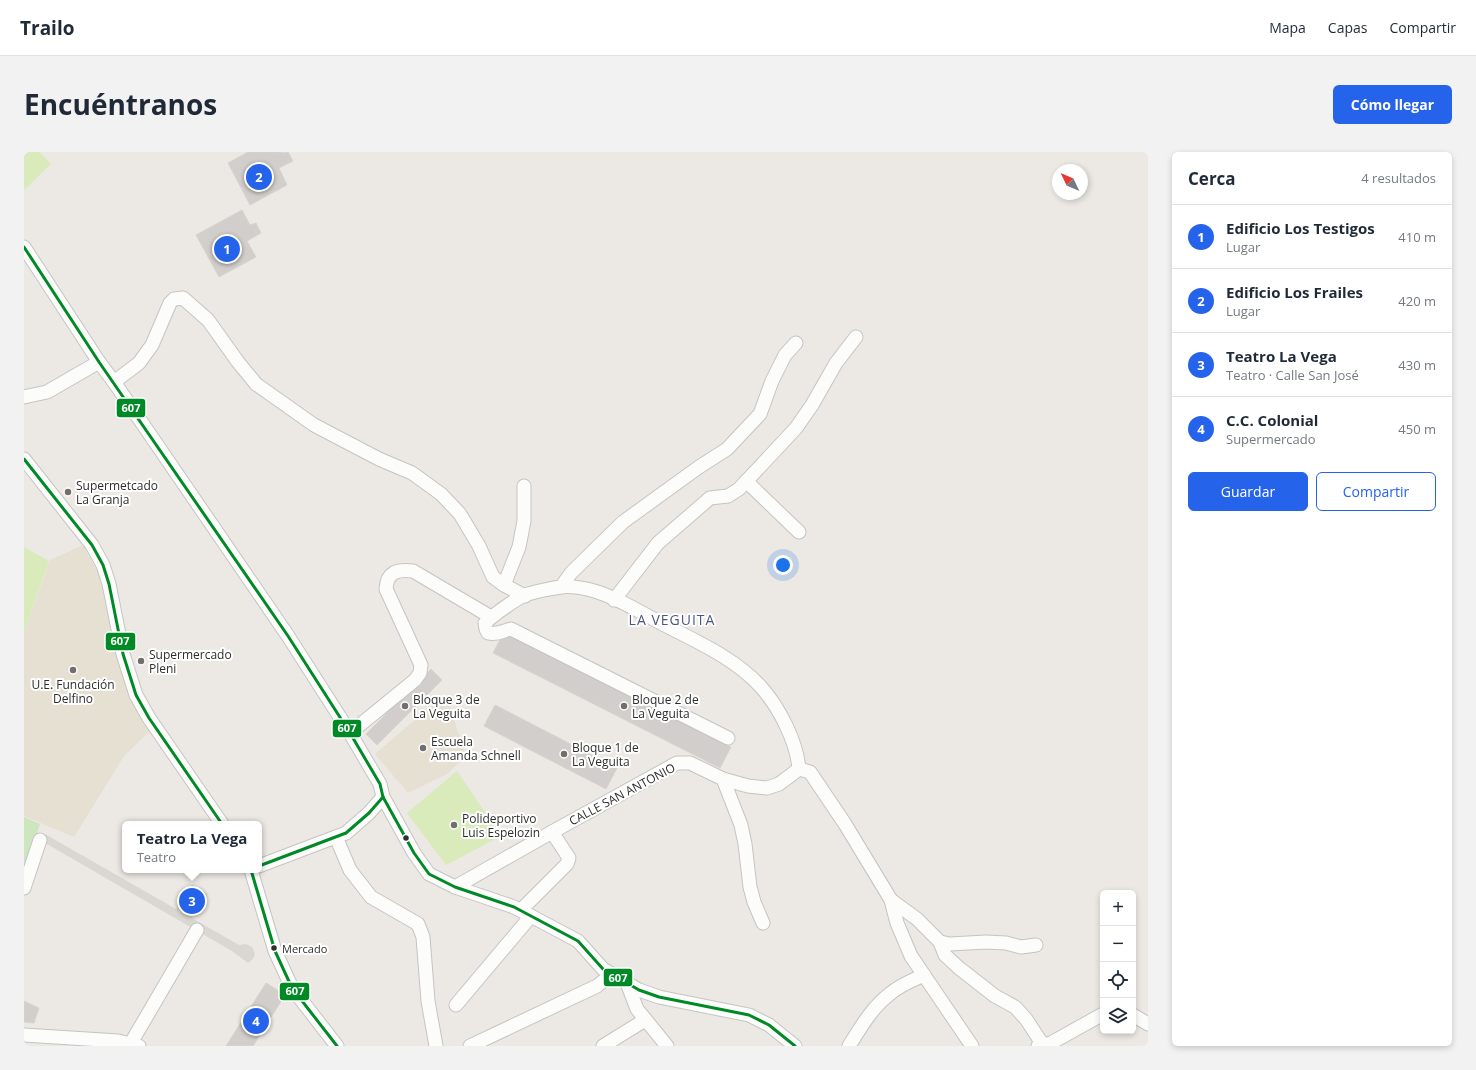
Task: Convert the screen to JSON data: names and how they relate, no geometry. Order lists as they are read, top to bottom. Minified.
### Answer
{"streets":{"street":["CALLE SAN ANTONIO"]},"districts":["LA VEGUITA"],"places":["Supermetcado La Granja","Supermercado Pleni","U.E. Fundación Delfino","Bloque 3 de La Veguita","Bloque 2 de La Veguita","Escuela Amanda Schnell","Bloque 1 de La Veguita","Polideportivo Luis Espelozin","Mercado"],"lines":["transit line 607"],"north":"top left","page":{"header":"Trailo","nav":["Mapa","Capas","Compartir"],"title":"Encuéntranos","buttons":["Cómo llegar",["Guardar","Compartir"]],"heading":["Cerca","4 resultados"],"pins":["2","1","3","4"],"list":[{"mark":"1","name":"Edificio Los Testigos","note":"Lugar","value":"410 m"},{"mark":"2","name":"Edificio Los Frailes","note":"Lugar","value":"420 m"},{"mark":"3","name":"Teatro La Vega","note":"Teatro · Calle San José","value":"430 m"},{"mark":"4","name":"C.C. Colonial","note":"Supermercado","value":"450 m"}],"popup":["Teatro La Vega","Teatro"],"map_buttons":["+","−"]}}
